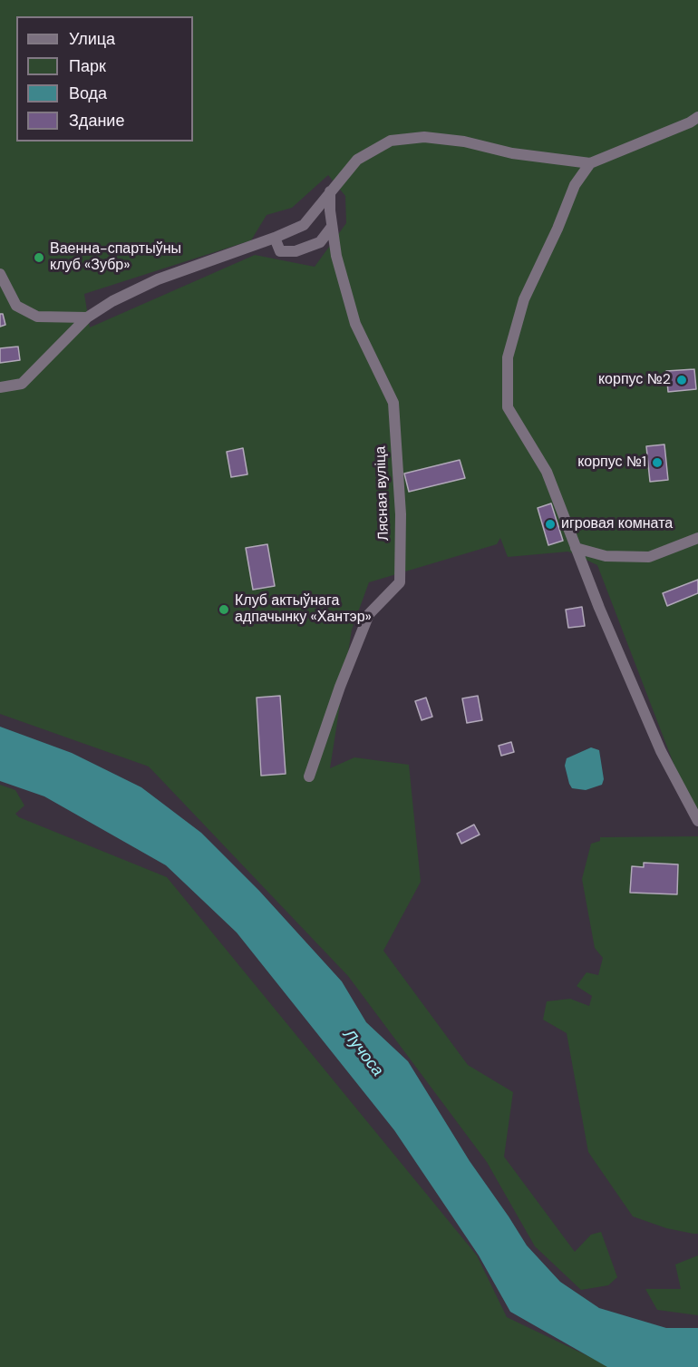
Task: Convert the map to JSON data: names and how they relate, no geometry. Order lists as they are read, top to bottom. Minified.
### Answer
{"streets":{"street":["Лясная вуліца"]},"water":["Лучоса"],"places":["Ваенна-спартыўны клуб «Зубр»","корпус №2","корпус №1","игровая комната","Клуб актыўнага адпачынку «Хантэр»"],"legend":["Улица","Парк","Вода","Здание"]}
